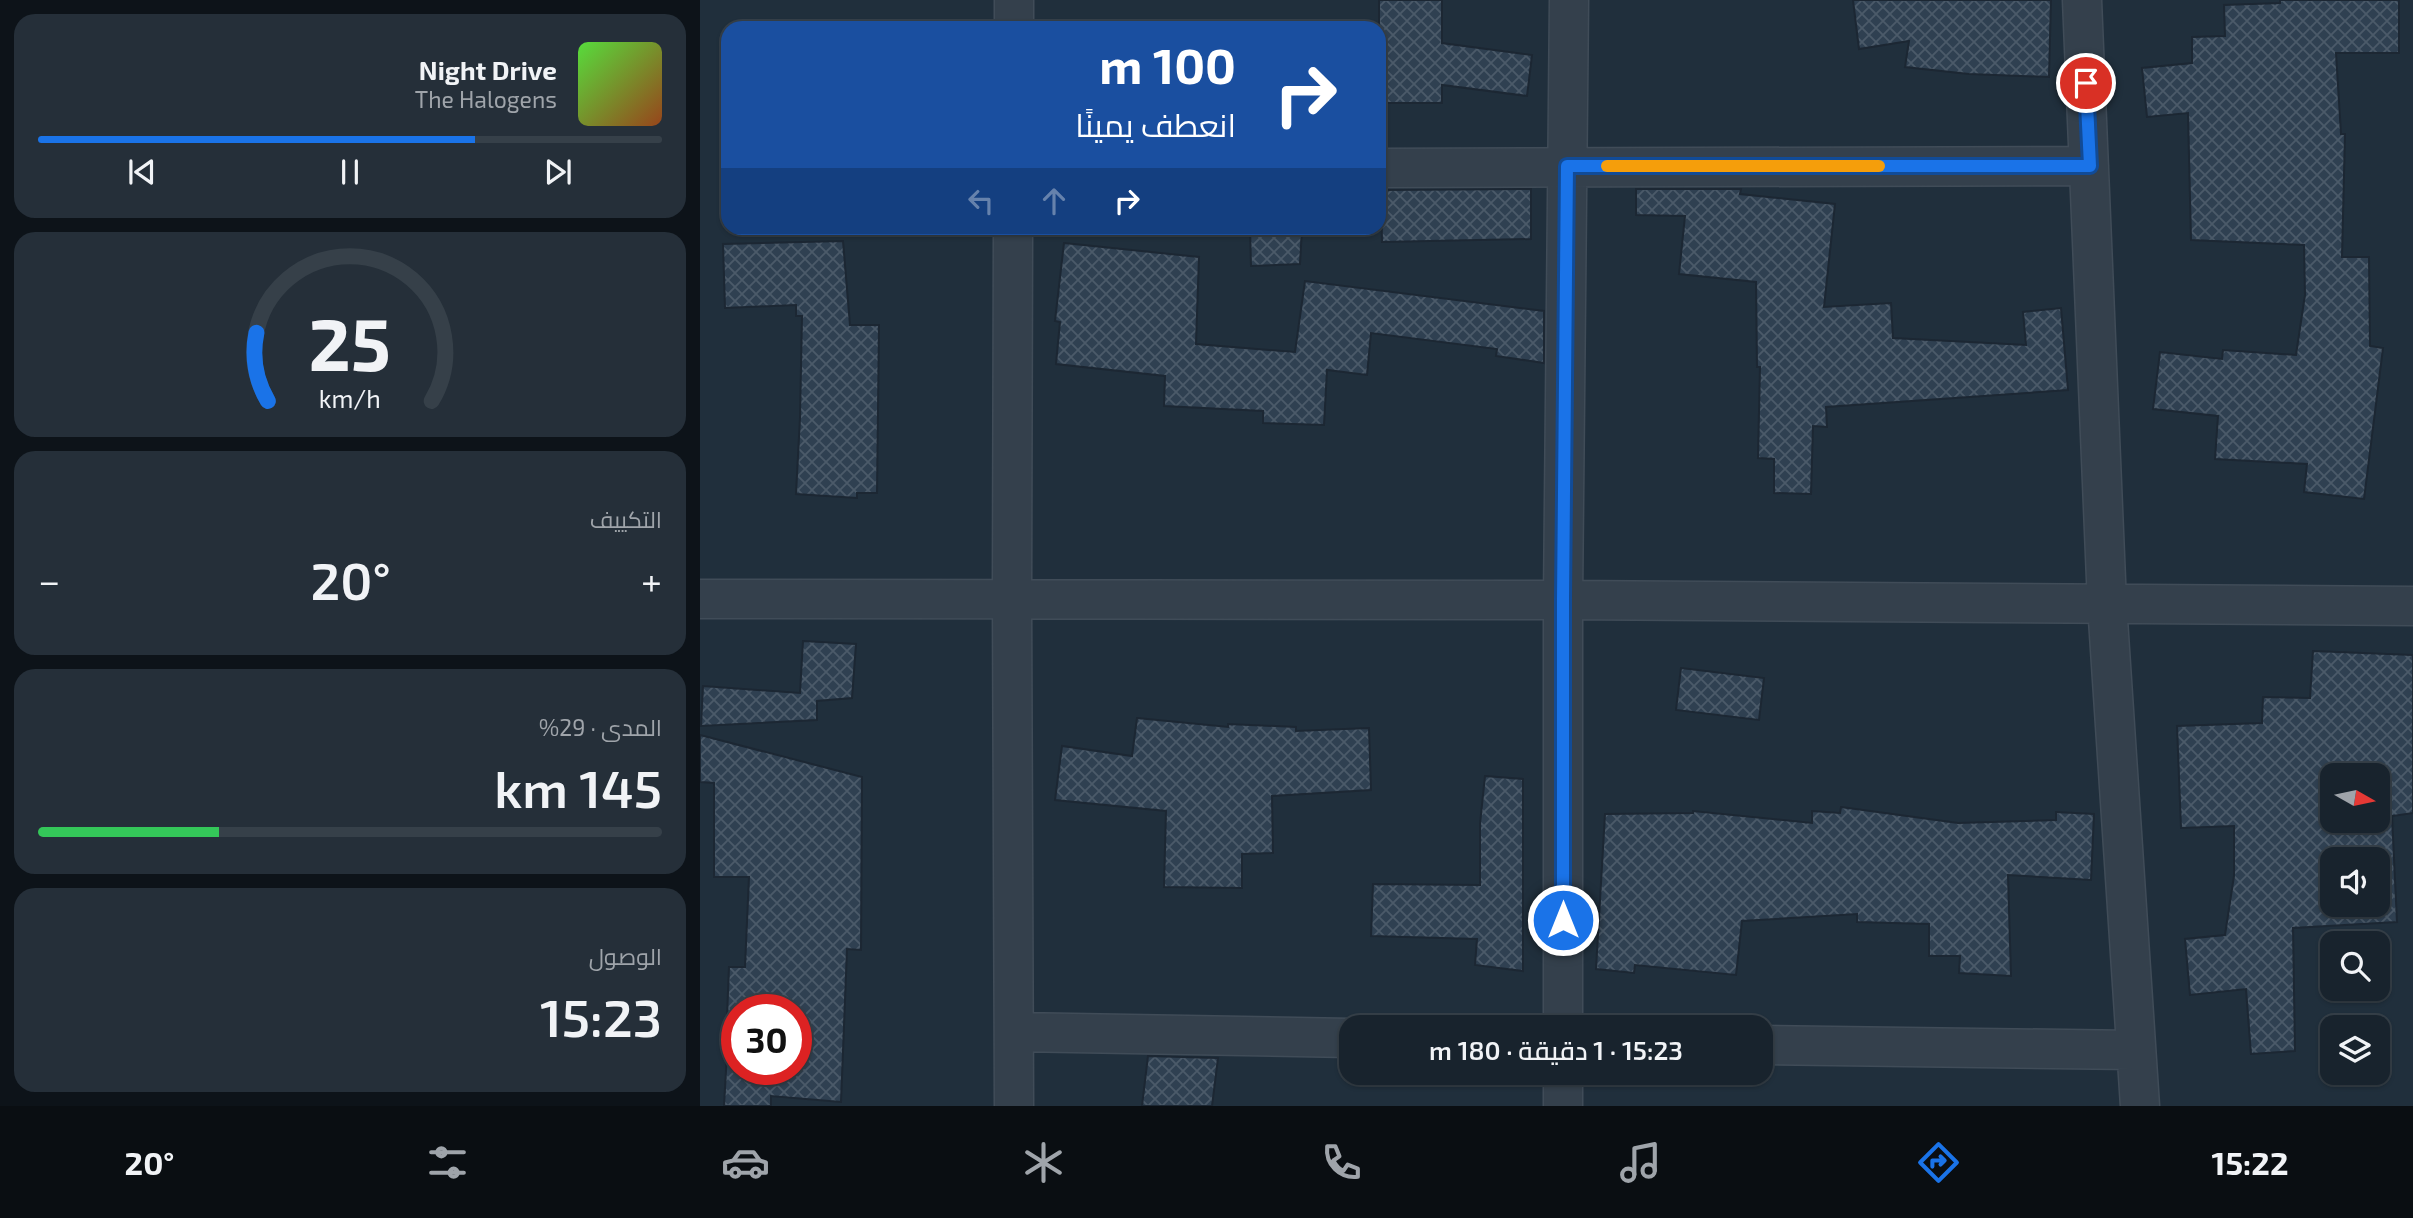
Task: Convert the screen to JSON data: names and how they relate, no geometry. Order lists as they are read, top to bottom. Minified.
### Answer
{"north":"right","page":{"turn":["100 m","انعطف يمينًا"],"song":["Night Drive","The Halogens"],"tile":["التكييف",["المدى · 29%","145 km"],["الوصول","15:23"]],"heat":["−","20°","+"],"limit":"30","trip":"15:23 · 1 دقيقة · 180 m","tabs":["15:22","20°"],"gauge":["25","km/h"]}}
